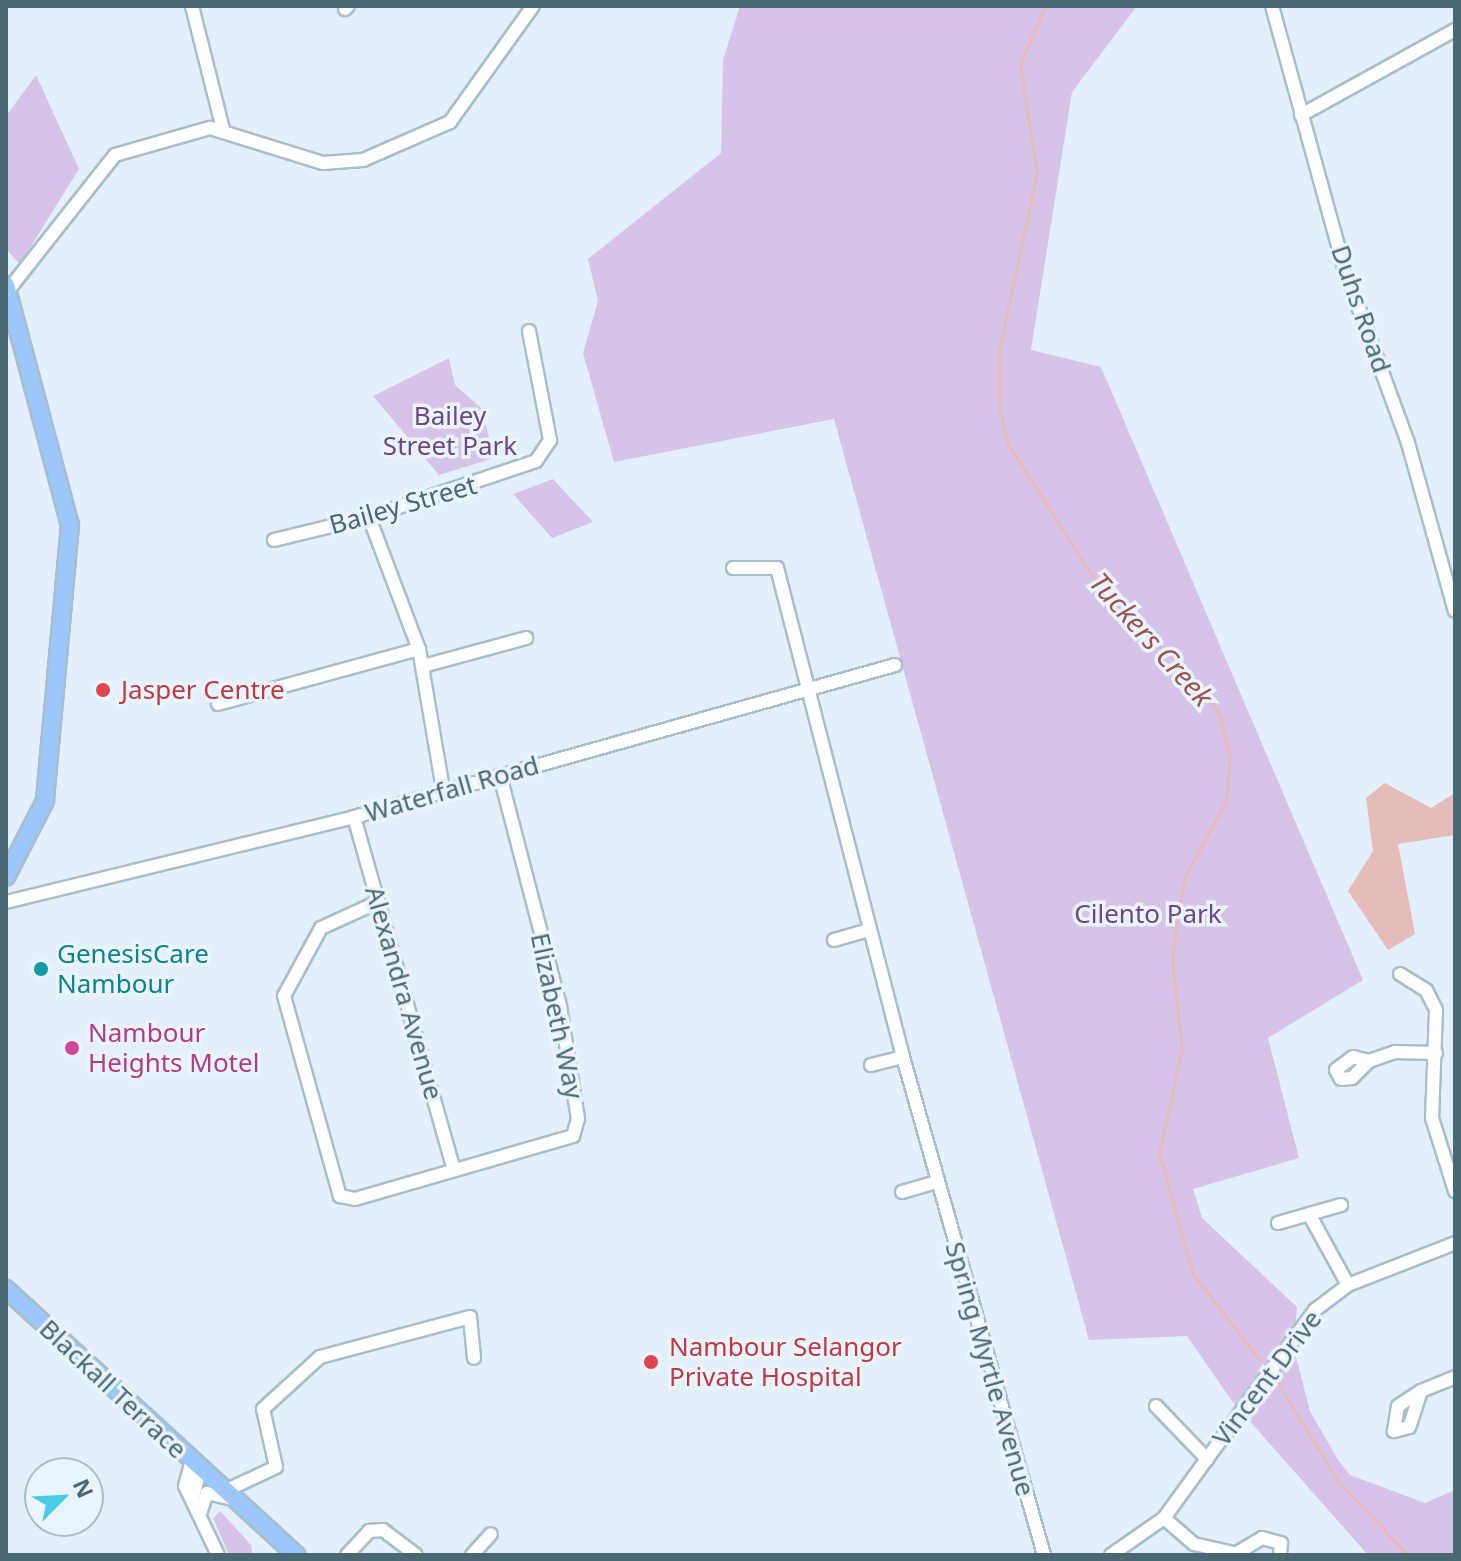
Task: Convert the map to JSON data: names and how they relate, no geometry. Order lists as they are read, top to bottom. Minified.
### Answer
{"streets":{"main road":["Blackall Terrace"],"street":["Duhs Road","Bailey Street","Waterfall Road","Alexandra Avenue","Elizabeth Way","Spring Myrtle Avenue","Vincent Drive"]},"crossings":[["Waterfall Road","Alexandra Avenue"],["Waterfall Road","Elizabeth Way"],["Waterfall Road","Spring Myrtle Avenue"],["Alexandra Avenue","Elizabeth Way"]],"water":["Tuckers Creek"],"parks":["Bailey Street Park","Cilento Park"],"places":["Jasper Centre","GenesisCare Nambour","Nambour Heights Motel","Nambour Selangor Private Hospital"],"north":"top right"}
